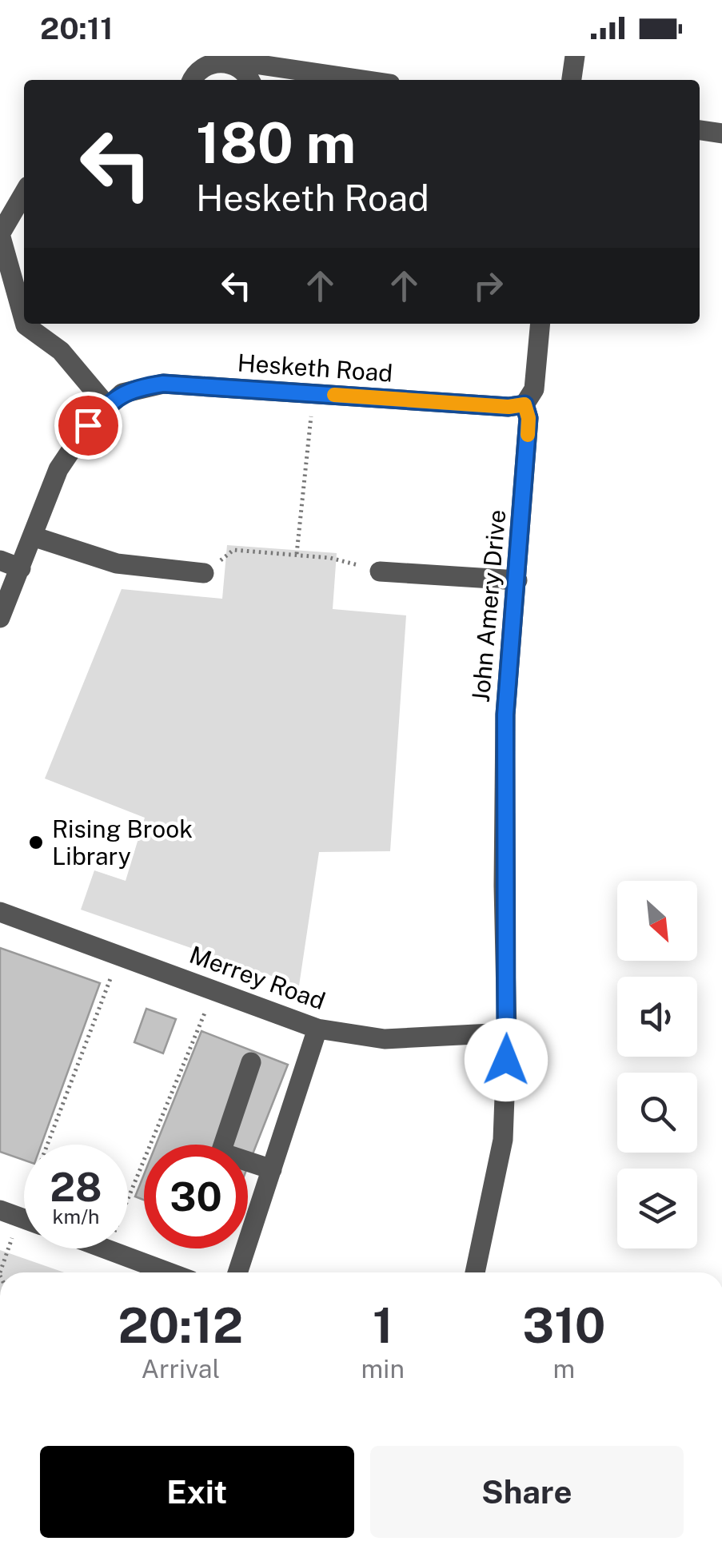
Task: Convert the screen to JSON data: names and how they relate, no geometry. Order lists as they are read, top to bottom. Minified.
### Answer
{"streets":{"street":["Hesketh Road","John Amery Drive","Merrey Road"]},"crossings":[["Hesketh Road","John Amery Drive"],["John Amery Drive","Merrey Road"]],"places":["Rising Brook Library"],"north":"bottom right","page":{"status":"20:11","turn":["180 m","Hesketh Road"],"speed":"28 km/h","limit":"30","eta":["20:12","Arrival","1","min","310","m"],"buttons":["Exit","Share"]}}
